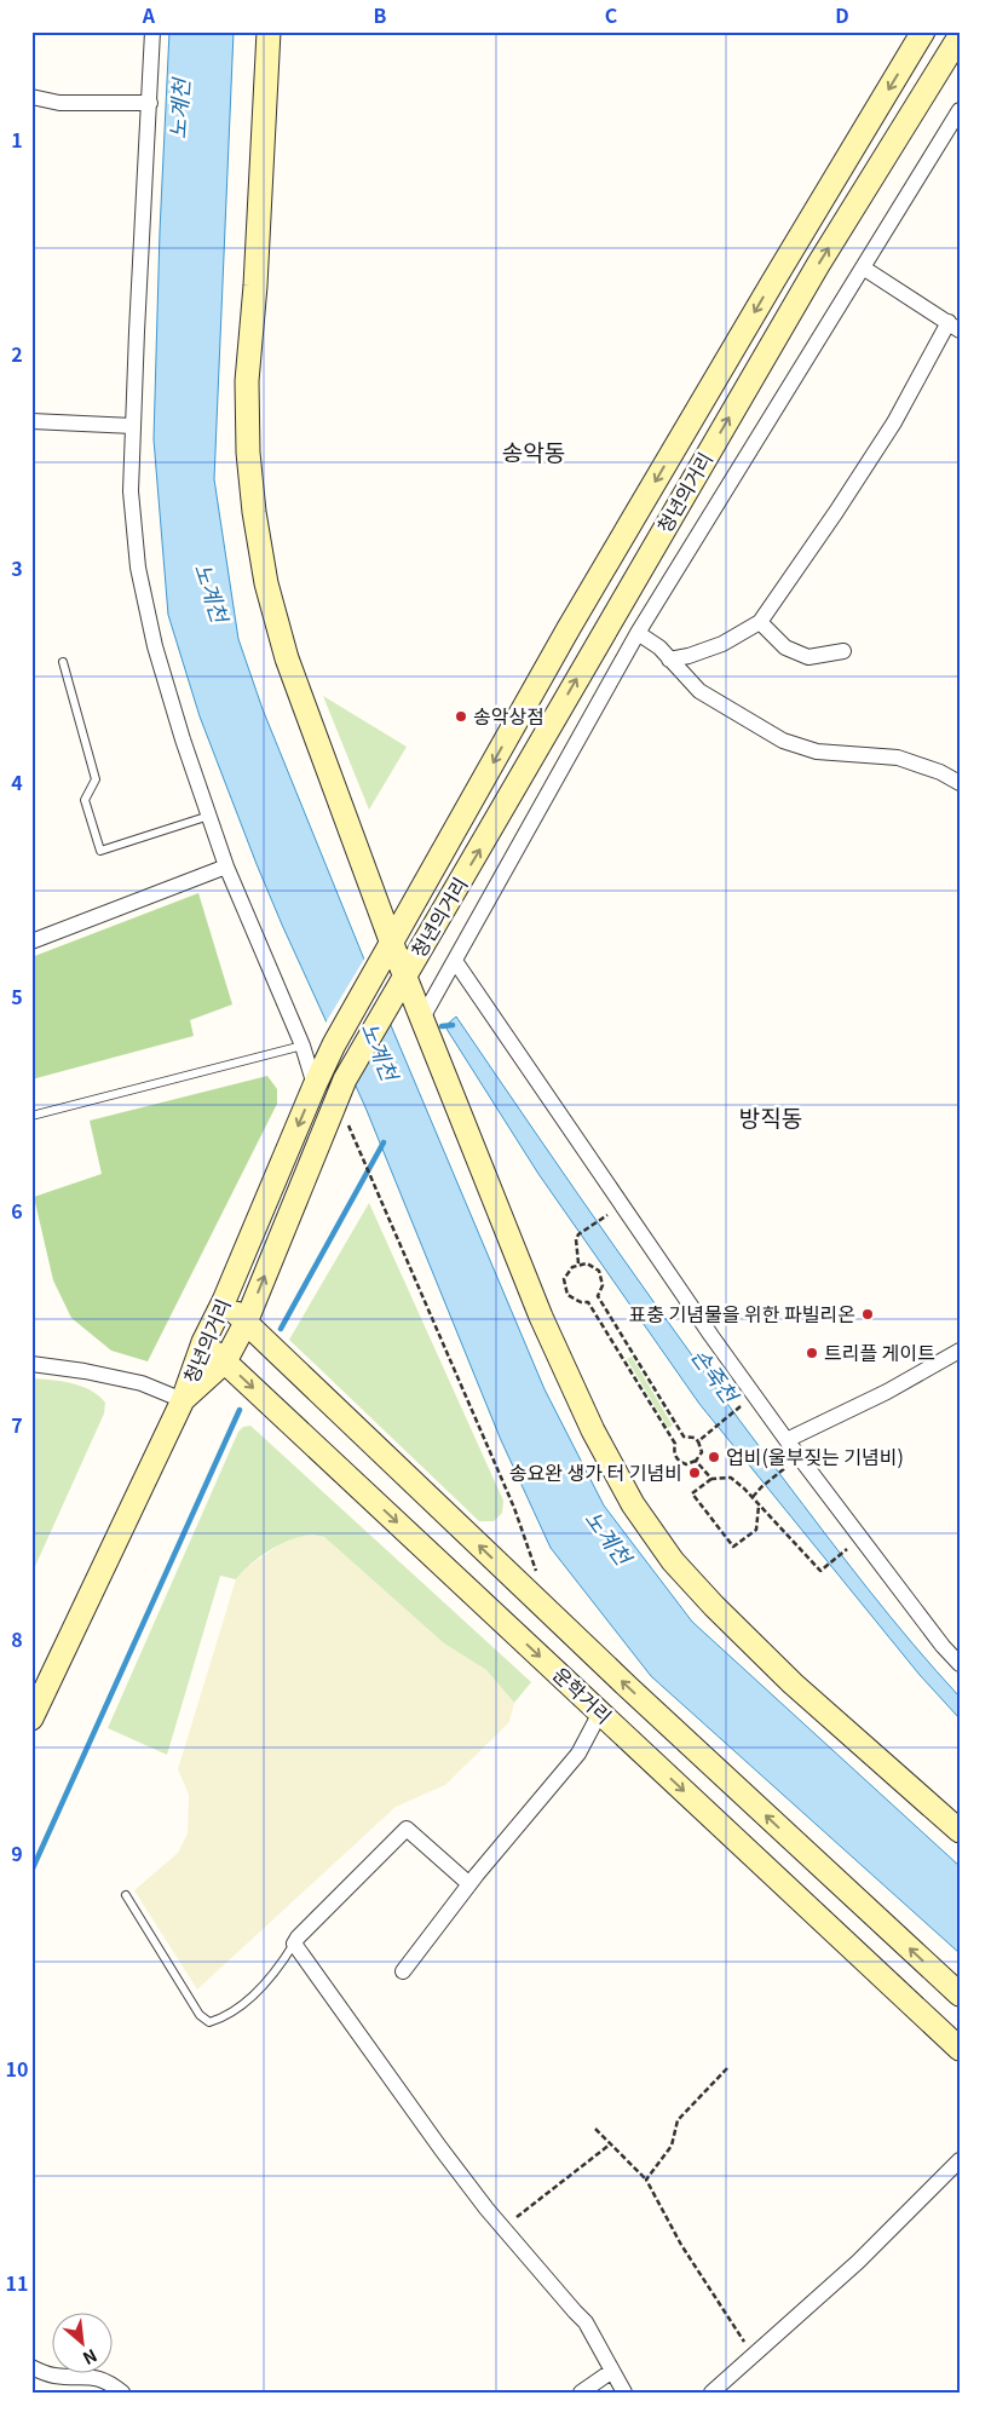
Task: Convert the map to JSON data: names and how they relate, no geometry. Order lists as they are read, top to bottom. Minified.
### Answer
{"streets":{"main road":["청년의거리","운학거리"]},"crossings":[["청년의거리","운학거리"]],"districts":["송악동","방직동"],"water":["노계천","손죽천"],"places":["송악상점","표충 기념물을 위한 파빌리온","트리플 게이트","업비(울부짖는 기념비)","송요완 생가 터 기념비"],"north":"bottom right","grid":{"columns":["A","B","C","D"],"rows":["1","2","3","4","5","6","7","8","9","10","11"]}}
